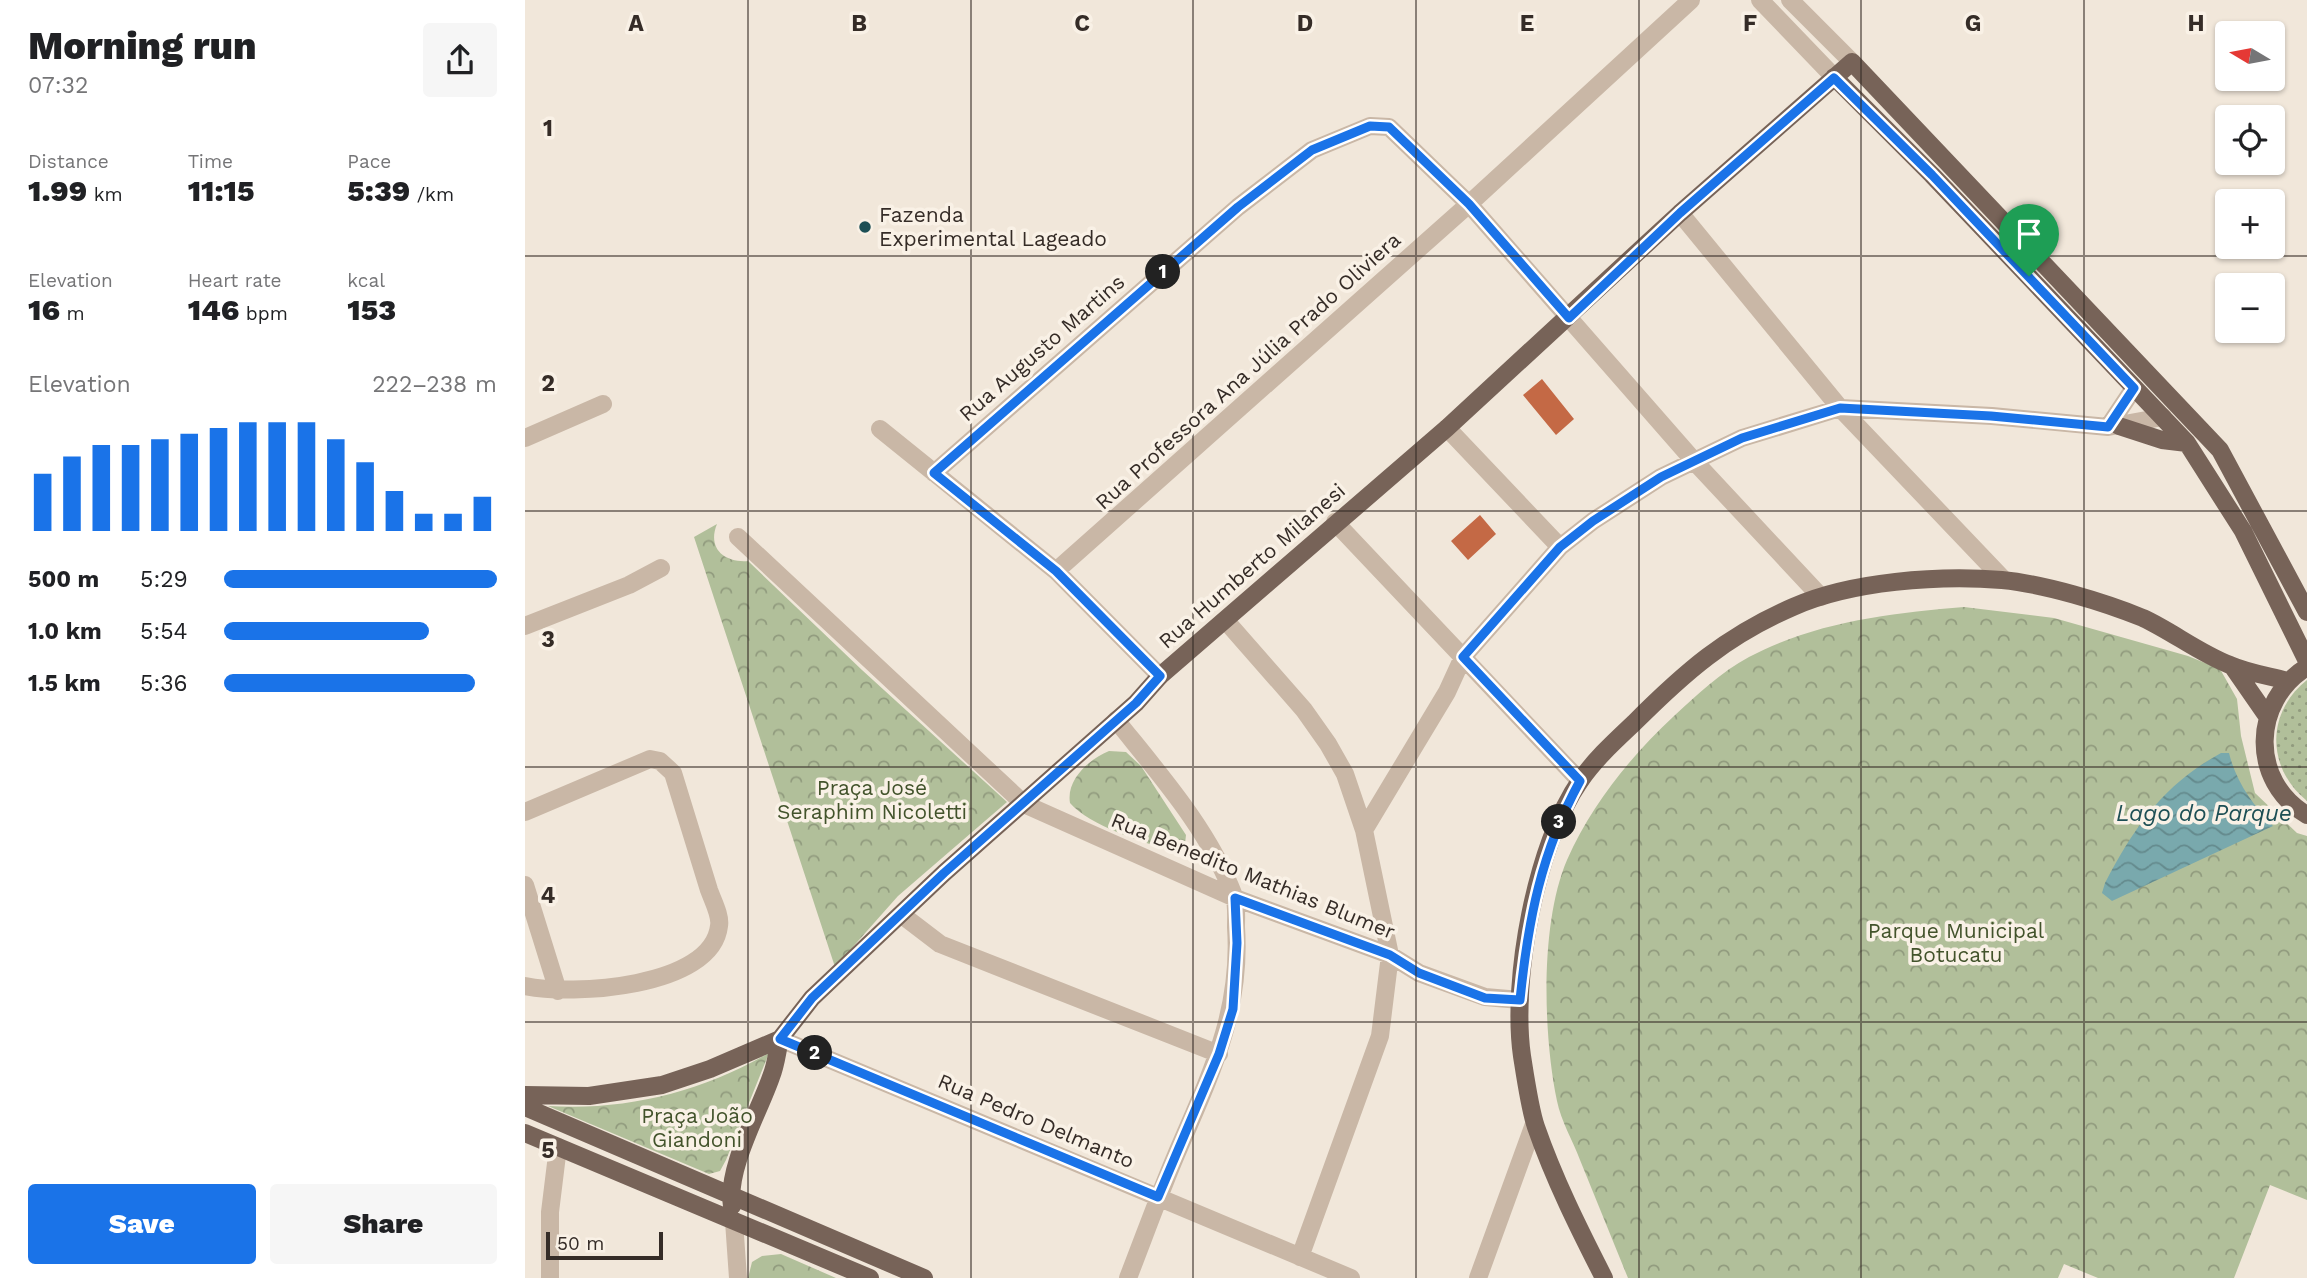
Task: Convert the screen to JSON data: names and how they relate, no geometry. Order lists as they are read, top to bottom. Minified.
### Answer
{"streets":{"main road":["Rua Humberto Milanesi"],"street":["Rua Augusto Martins","Rua Professora Ana Júlia Prado Oliviera","Rua Benedito Mathias Blumer","Rua Pedro Delmanto"]},"crossings":[["Rua Augusto Martins","Rua Professora Ana Júlia Prado Oliviera"],["Rua Humberto Milanesi","Rua Benedito Mathias Blumer"],["Rua Humberto Milanesi","Rua Pedro Delmanto"]],"water":["Lago do Parque"],"parks":["Praça José Seraphim Nicoletti","Parque Municipal Botucatu","Praça João Giandoni"],"places":["Fazenda Experimental Lageado"],"scale_bar":"50 m","north":"left","page":{"heading":["Morning run","07:32"],"map_buttons":["+","−"],"stats":[["Distance","1.99 km"],["Time","11:15"],["Pace","5:39 /km"],["Elevation","16 m"],["Heart rate","146 bpm"],["kcal","153"]],"pins":["1","3","2"],"chart":["Elevation","222–238 m"],"list":[{"name":"500 m","note":"5:29"},{"name":"1.0 km","note":"5:54"},{"name":"1.5 km","note":"5:36"}],"buttons":["Save","Share"],"scale":"50 m"},"grid":{"columns":["A","B","C","D","E","F","G","H"],"rows":["1","2","3","4","5"]}}
